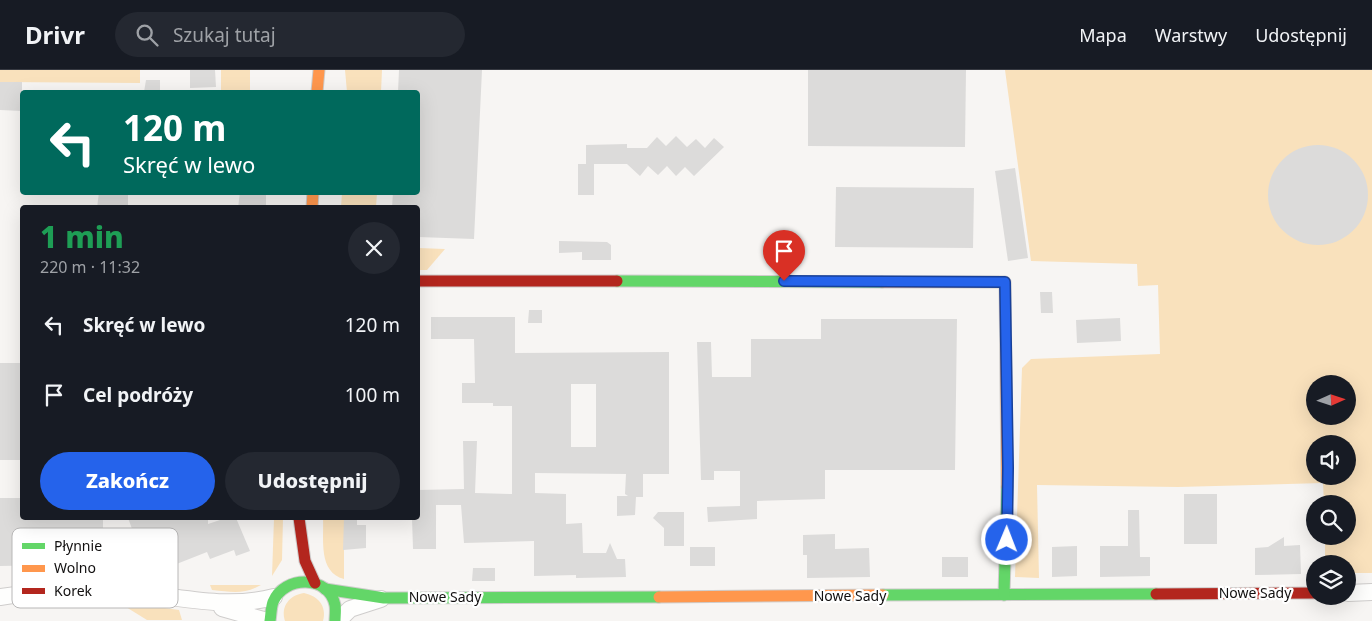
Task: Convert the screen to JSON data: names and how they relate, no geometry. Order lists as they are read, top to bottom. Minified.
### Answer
{"streets":{"street":["Nowe Sady"]},"legend":["Płynnie","Wolno","Korek"],"north":"right","page":{"header":"Drivr","search":"Szukaj tutaj","nav":["Mapa","Warstwy","Udostępnij"],"turn":["120 m","Skręć w lewo"],"heading":["1 min","220 m · 11:32"],"list":[{"name":"Skręć w lewo","value":"120 m"},{"name":"Cel podróży","value":"100 m"}],"buttons":["Zakończ","Udostępnij"]}}
